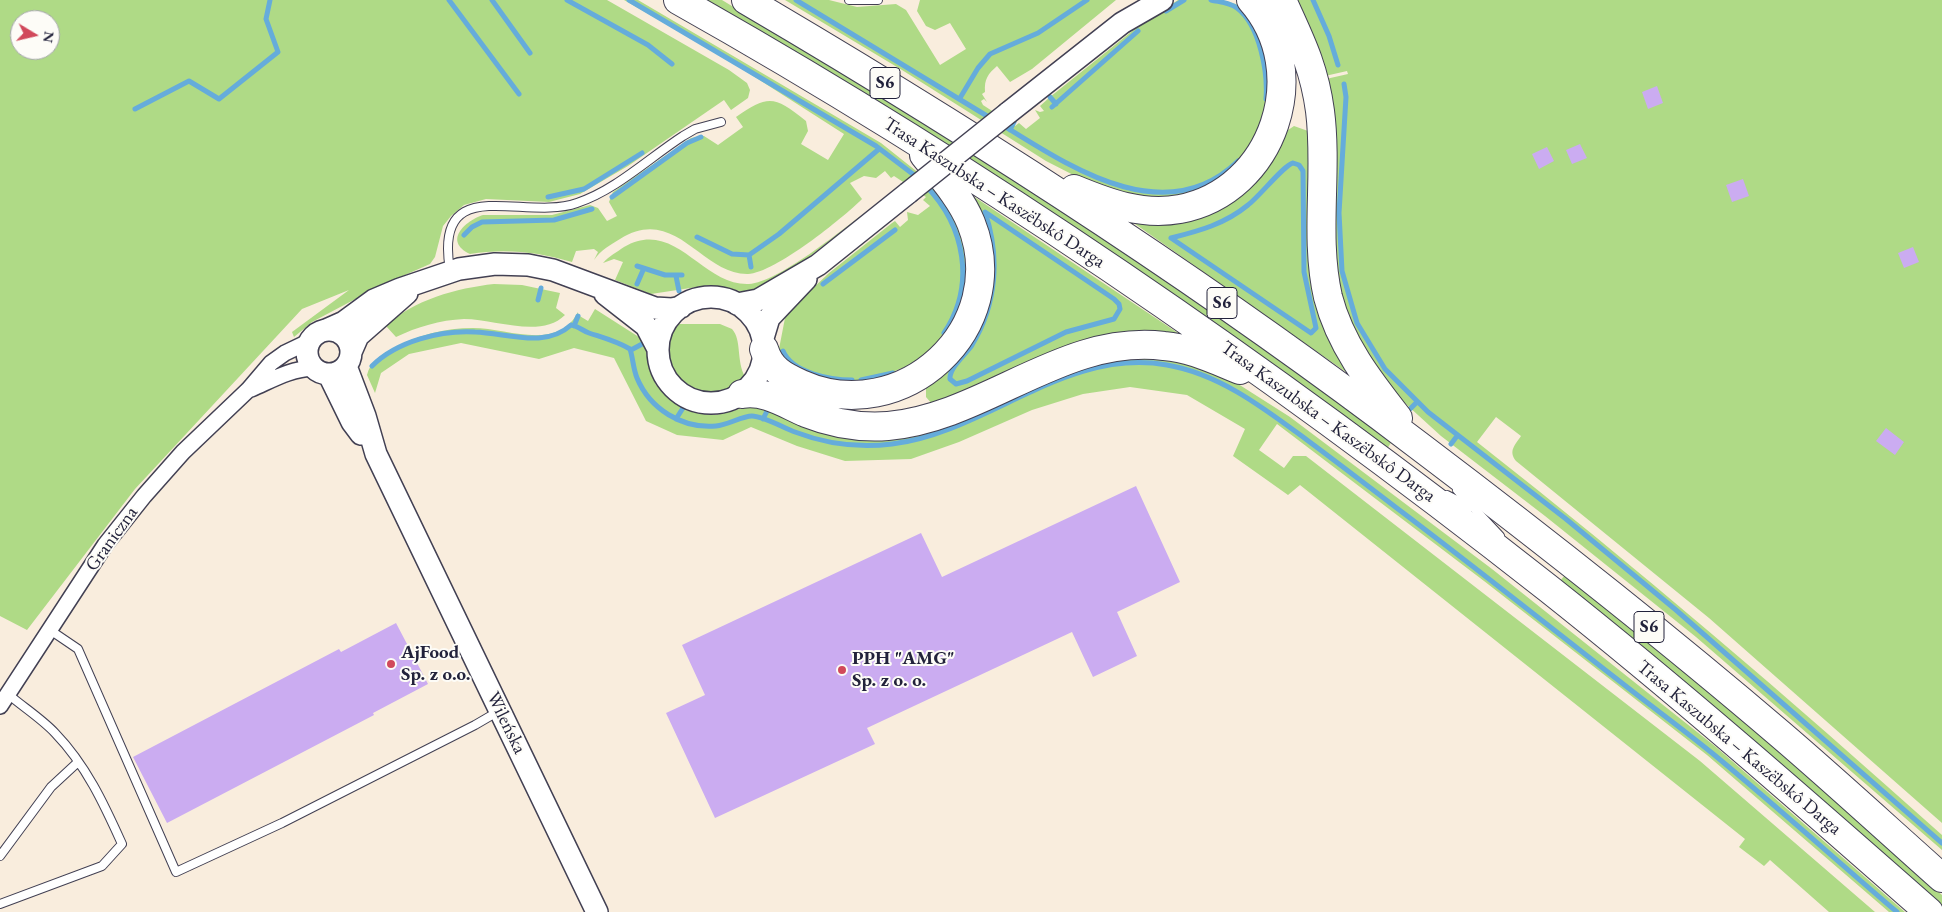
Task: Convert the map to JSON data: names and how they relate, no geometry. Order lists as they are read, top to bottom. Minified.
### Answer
{"streets":{"highway":["S6","Trasa Kaszubska – Kaszëbskô Darga"],"main road":["Wileńska"],"street":["Graniczna"]},"crossings":[["Graniczna","Wileńska"]],"places":["AjFood Sp. z o.o.","PPH \"AMG\" Sp. z o. o."],"north":"right"}
